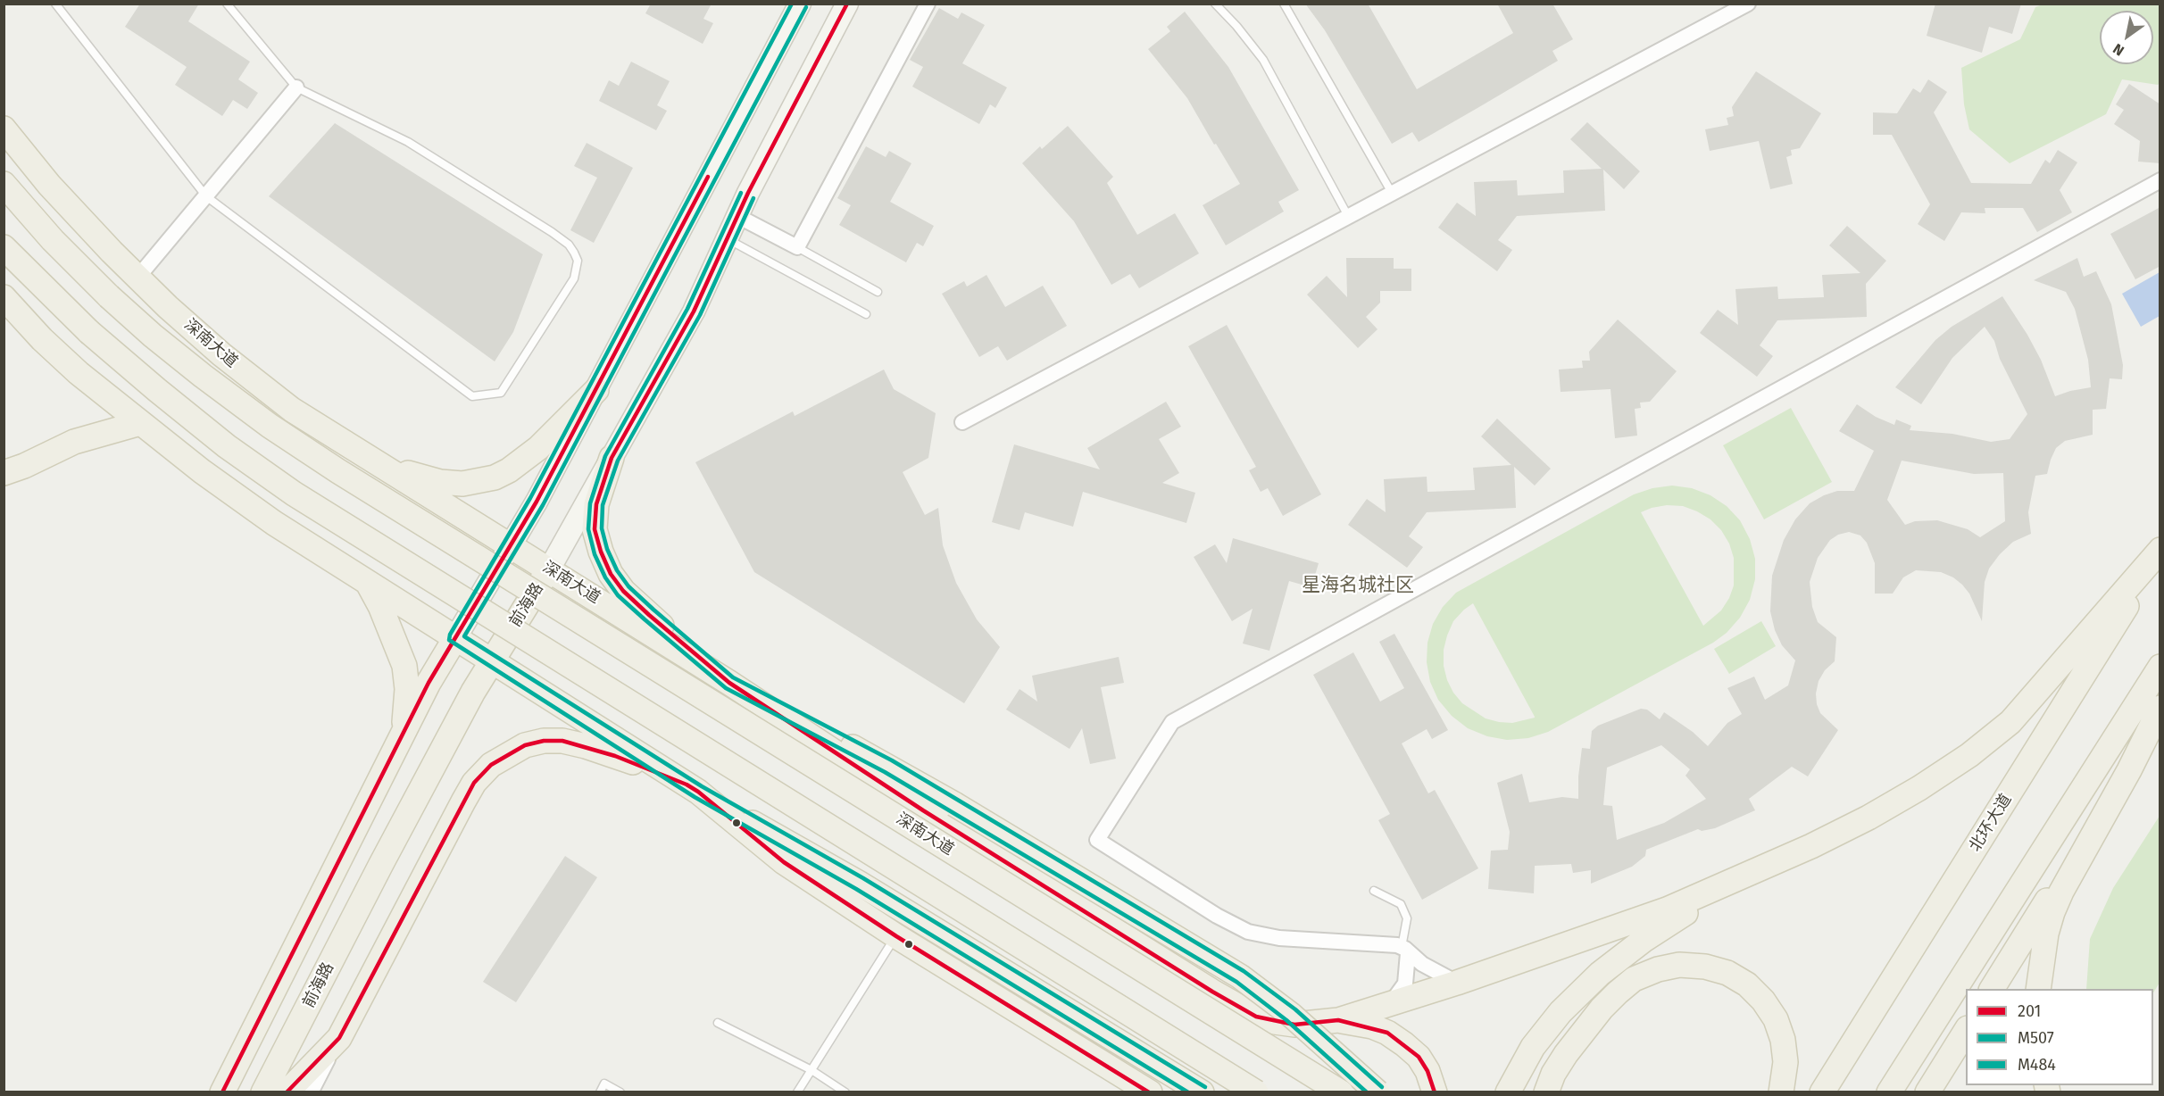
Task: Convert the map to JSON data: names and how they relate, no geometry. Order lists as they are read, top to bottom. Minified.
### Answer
{"streets":{"main road":["深南大道","前海路","北环大道"]},"crossings":[["深南大道","前海路"]],"districts":["星海名城社区"],"lines":["transit line 201","transit line M507","transit line M484"],"legend":["201","M507","M484"],"north":"bottom left"}
